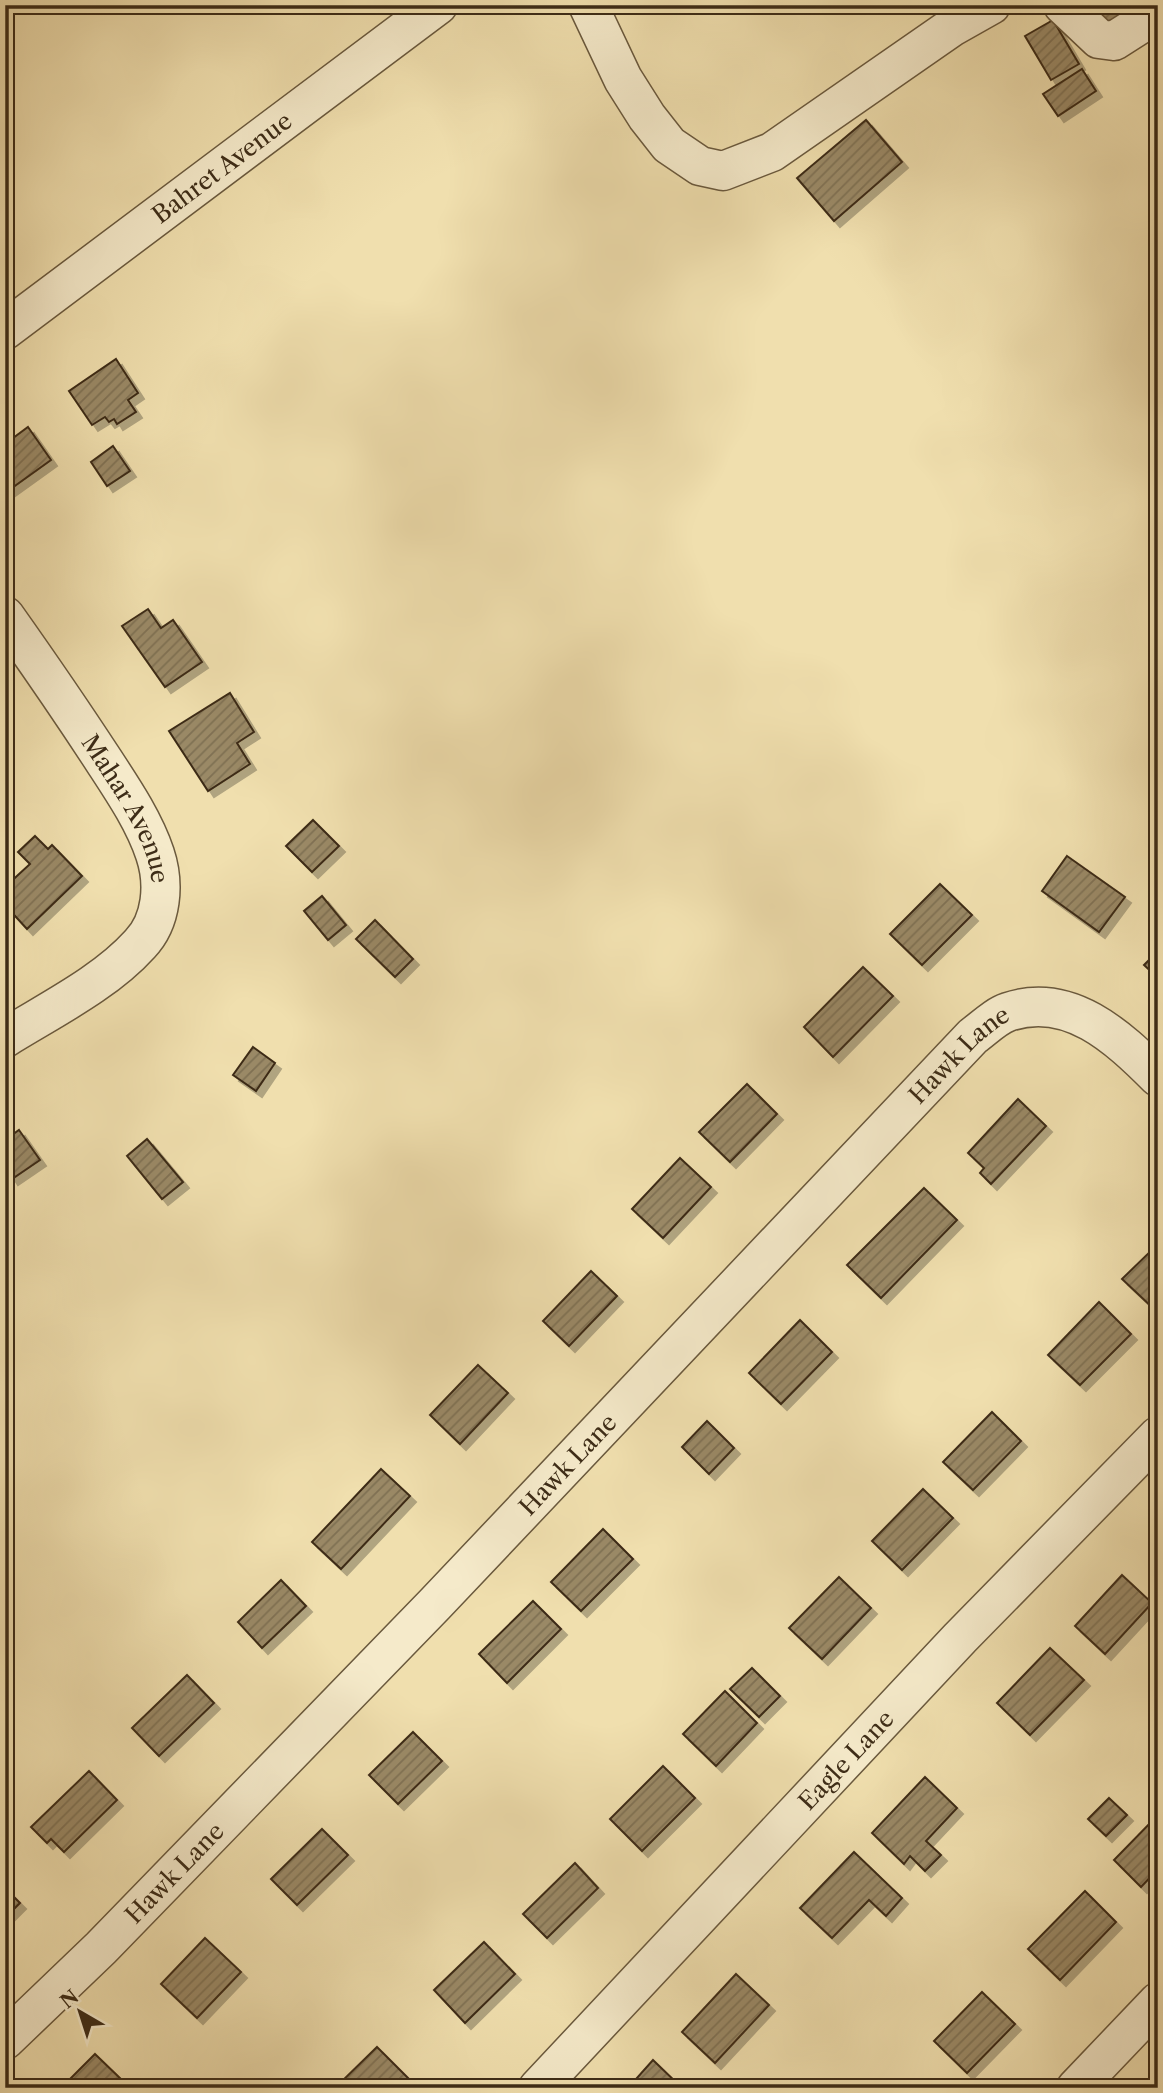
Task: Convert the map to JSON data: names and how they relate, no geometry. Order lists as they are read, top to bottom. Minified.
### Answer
{"streets":{"street":["Bahret Avenue","Mahar Avenue","Hawk Lane","Eagle Lane"]},"north":"top left"}
